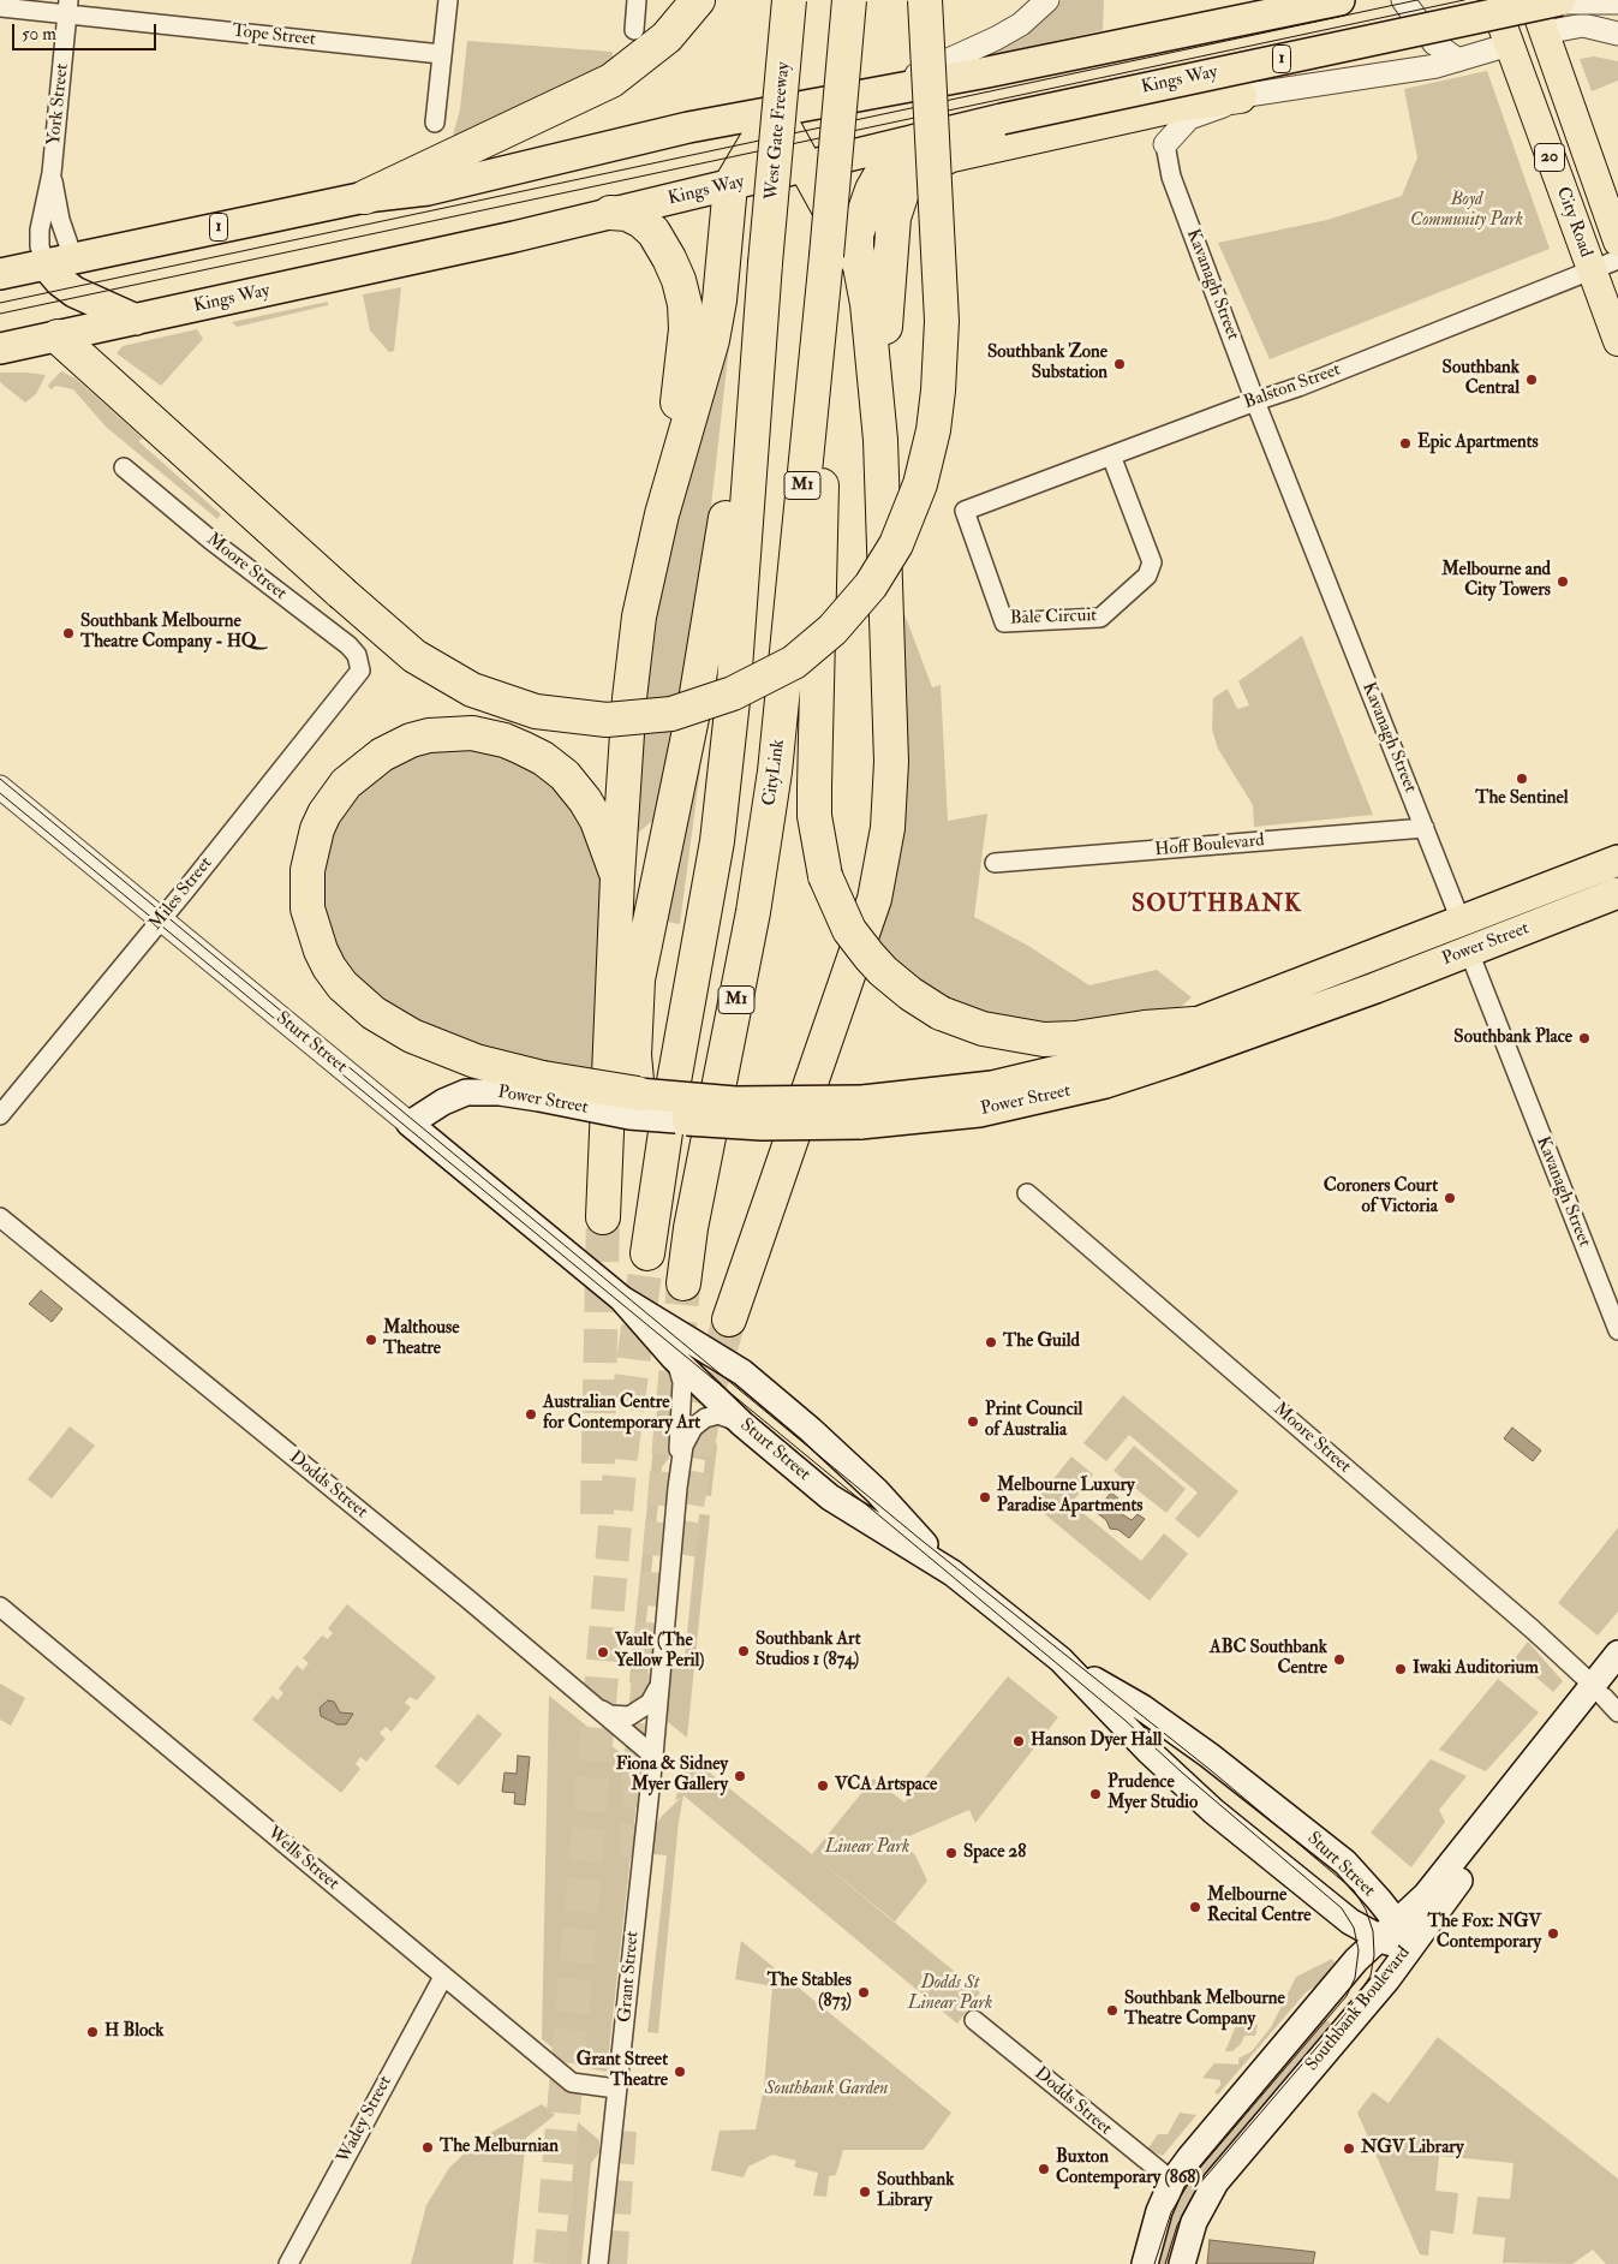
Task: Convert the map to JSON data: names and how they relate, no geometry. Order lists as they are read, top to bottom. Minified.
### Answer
{"streets":{"highway":["1","Kings Way","West Gate Freeway","Kavanagh Street","M1","CityLink","Power Street"],"main road":["20","City Road","Sturt Street","Southbank Boulevard"],"street":["Tope Street","York Street","Balston Street","Moore Street","Bale Circuit","Hoff Boulevard","Miles Street","Dodds Street","Wells Street","Grant Street","Wadey Street"]},"crossings":[["Tope Street","York Street"],["1","York Street"],["Kings Way","City Road"],["Kings Way","Kavanagh Street"],["West Gate Freeway","M1"],["City Road","Balston Street"],["Kavanagh Street","Balston Street"],["Kavanagh Street","Hoff Boulevard"],["Kavanagh Street","Power Street"],["Balston Street","Bale Circuit"],["M1","CityLink"],["Moore Street","Miles Street"],["Moore Street","Southbank Boulevard"],["Miles Street","Sturt Street"],["Power Street","Sturt Street"],["Sturt Street","Grant Street"],["Sturt Street","Southbank Boulevard"],["Dodds Street","Grant Street"],["Dodds Street","Southbank Boulevard"],["Wells Street","Grant Street"],["Wells Street","Wadey Street"]],"districts":["SOUTHBANK"],"parks":["Boyd Community Park","Linear Park","Dodds St Linear Park","Southbank Garden"],"places":["Southbank Zone Substation","Southbank Central","Epic Apartments","Melbourne and City Towers","Southbank Melbourne Theatre Company - HQ","The Sentinel","Southbank Place","Coroners Court of Victoria","Malthouse Theatre","The Guild","Australian Centre for Contemporary Art","Print Council of Australia","Melbourne Luxury Paradise Apartments","Southbank Art Studios 1 (874)","Vault (The Yellow Peril)","ABC Southbank Centre","Iwaki Auditorium","Hanson Dyer Hall","Fiona & Sidney Myer Gallery","VCA Artspace","Prudence Myer Studio","Space 28","Melbourne Recital Centre","The Fox: NGV Contemporary","The Stables (873)","Southbank Melbourne Theatre Company","H Block","Grant Street Theatre","The Melburnian","NGV Library","Buxton Contemporary (868)","Southbank Library"],"scale_bar":"50 m"}
